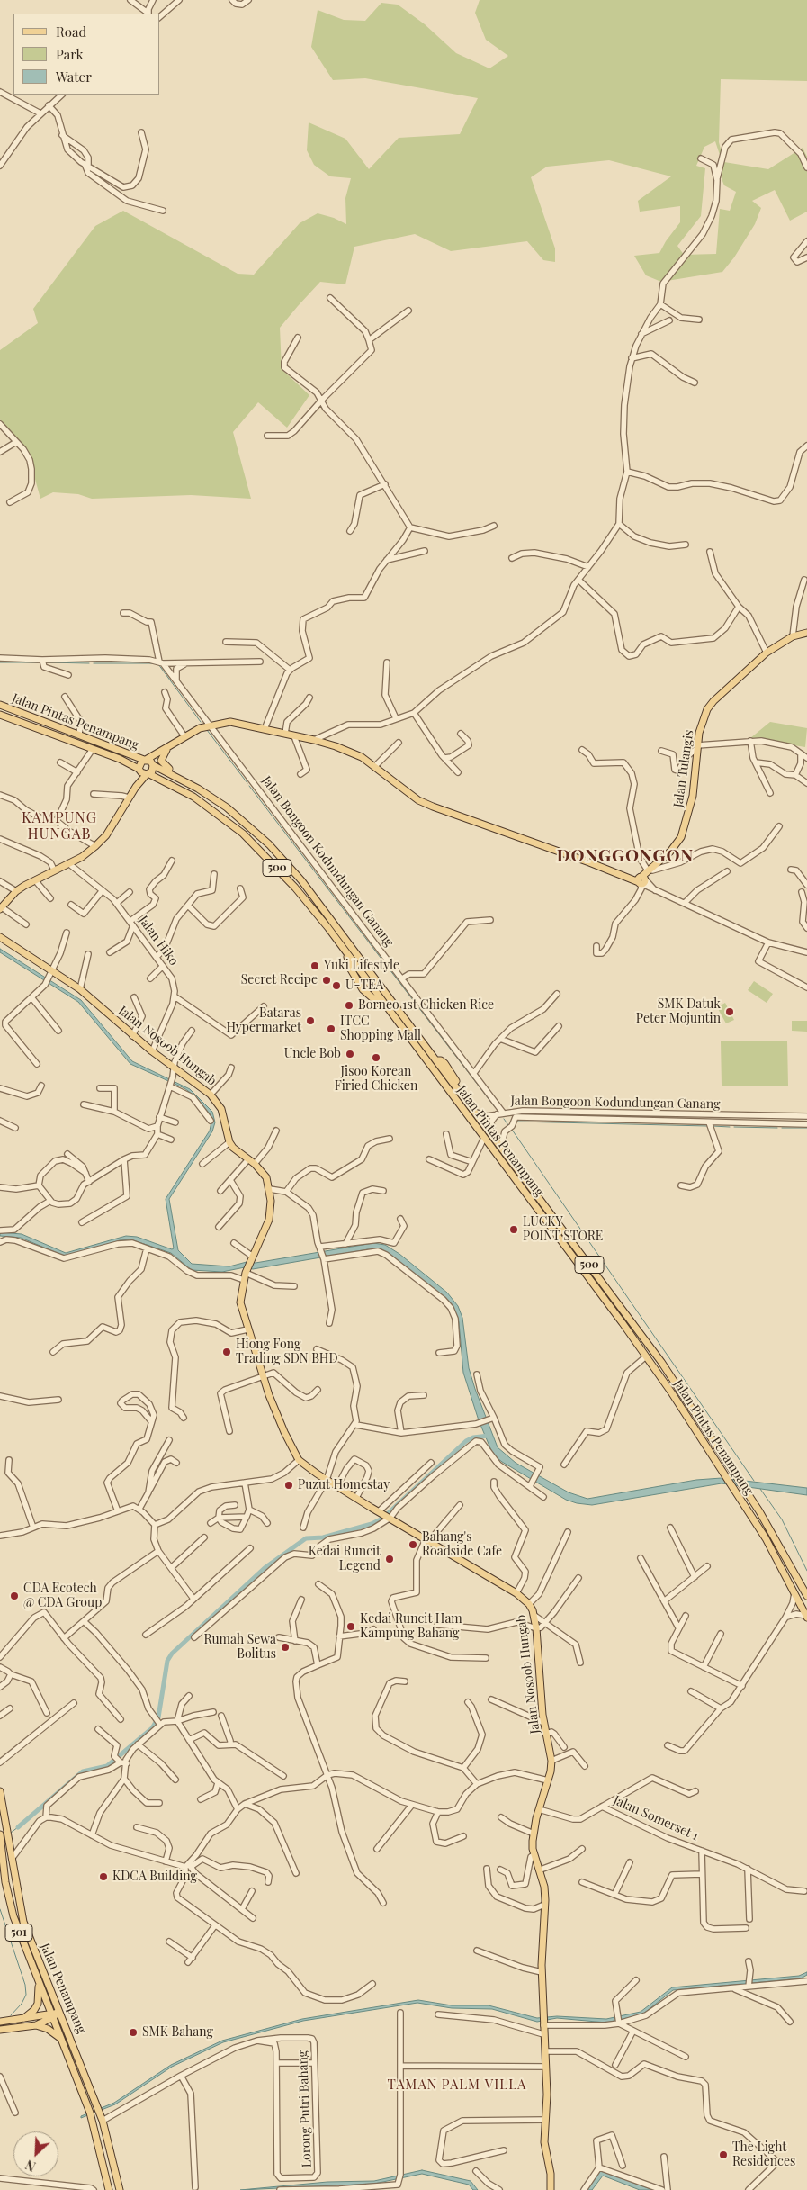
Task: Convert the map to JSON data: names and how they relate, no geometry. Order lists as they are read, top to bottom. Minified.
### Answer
{"streets":{"main road":["Jalan Pintas Penampang","Jalan Tulangis","500","Jalan Nosoob Hungab","501","Jalan Penampang"],"street":["Jalan Bongoon Kodundungan Ganang","Jalan Hiko","Jalan Somerset 1","Lorong Putri Bahang"]},"crossings":[["Jalan Pintas Penampang","500"],["Jalan Nosoob Hungab","Jalan Somerset 1"]],"districts":["KAMPUNG HUNGAB","DONGGONGON","TAMAN PALM VILLA"],"places":["Yuki Lifestyle","Secret Recipe","U-TEA","Borneo 1st Chicken Rice","SMK Datuk Peter Mojuntin","Bataras Hypermarket","ITCC Shopping Mall","Uncle Bob","Jisoo Korean Firied Chicken","LUCKY POINT STORE","Hiong Fong Trading SDN BHD","Puzut Homestay","Bahang's Roadside Cafe","Kedai Runcit Legend","CDA Ecotech @ CDA Group","Kedai Runcit Ham Kampung Bahang","Rumah Sewa Bolitus","KDCA Building","SMK Bahang","The Light Residences"],"legend":["Road","Park","Water"],"north":"bottom left"}
